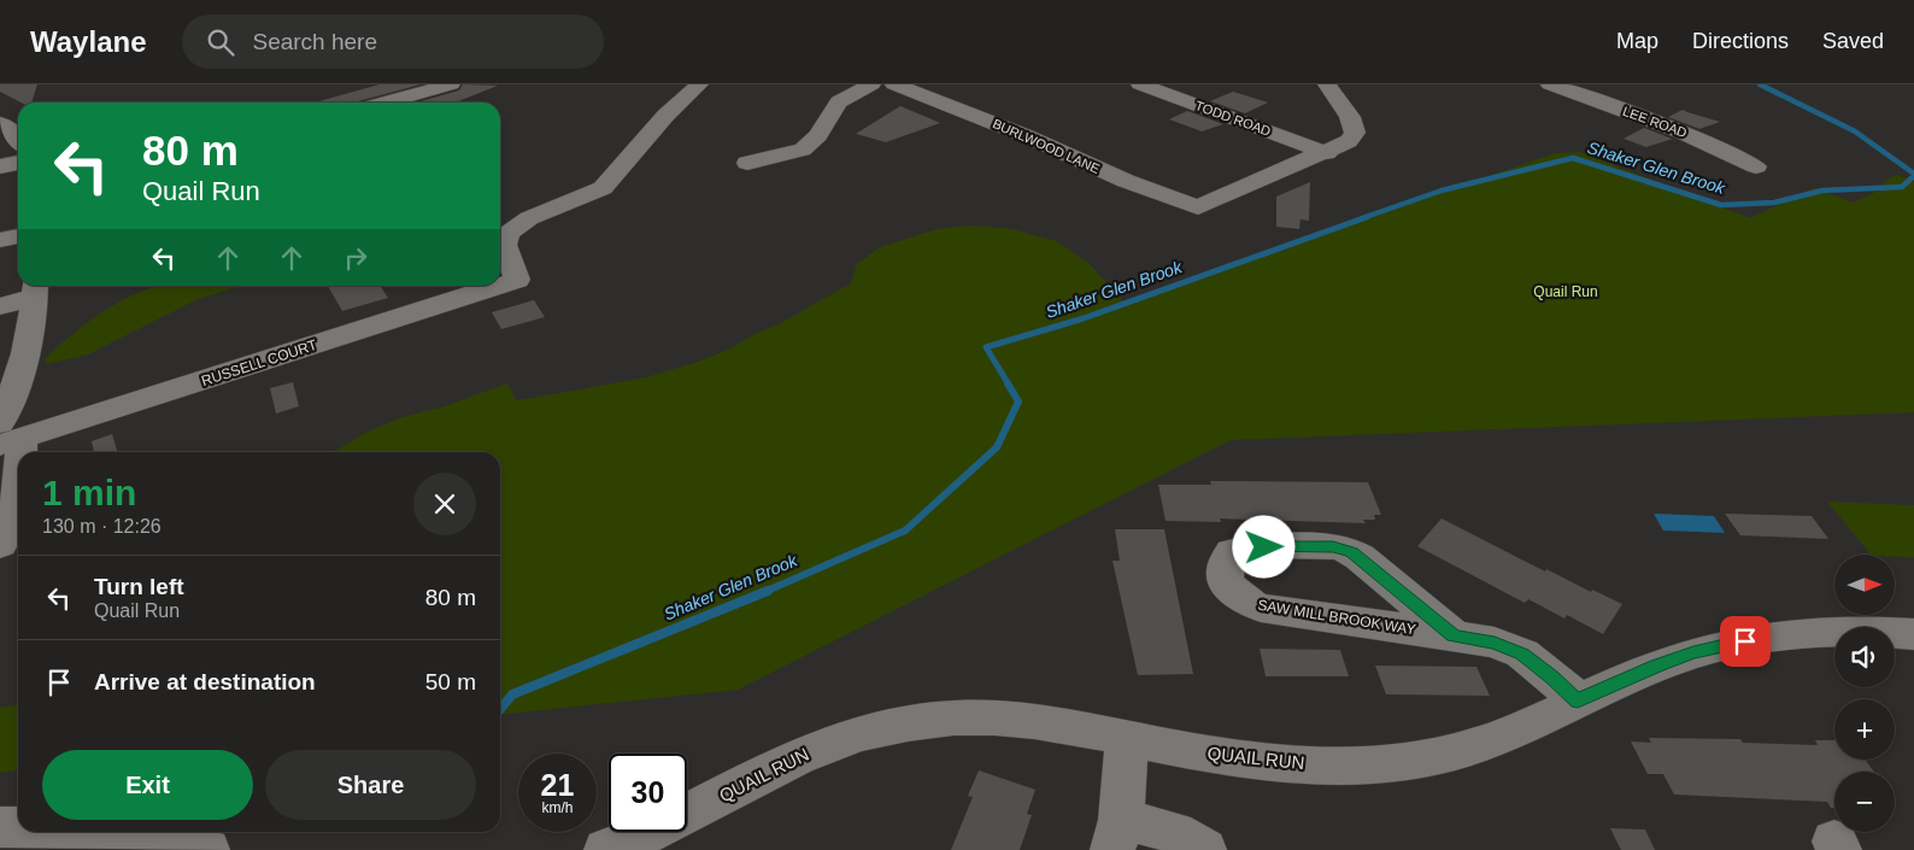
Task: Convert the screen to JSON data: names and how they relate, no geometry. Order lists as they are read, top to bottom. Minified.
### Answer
{"streets":{"street":["TODD ROAD","LEE ROAD","BURLWOOD LANE","RUSSELL COURT","SAW MILL BROOK WAY","QUAIL RUN"]},"crossings":[["TODD ROAD","BURLWOOD LANE"],["SAW MILL BROOK WAY","QUAIL RUN"]],"water":["Shaker Glen Brook"],"parks":["Quail Run"],"north":"right","page":{"header":"Waylane","search":"Search here","nav":["Map","Directions","Saved"],"turn":["80 m","Quail Run"],"heading":["1 min","130 m · 12:26"],"map_buttons":["+","−"],"list":[{"name":"Turn left","note":"Quail Run","value":"80 m"},{"name":"Arrive at destination","value":"50 m"}],"buttons":["Exit","Share"],"speed":"21 km/h","limit":"30"}}
